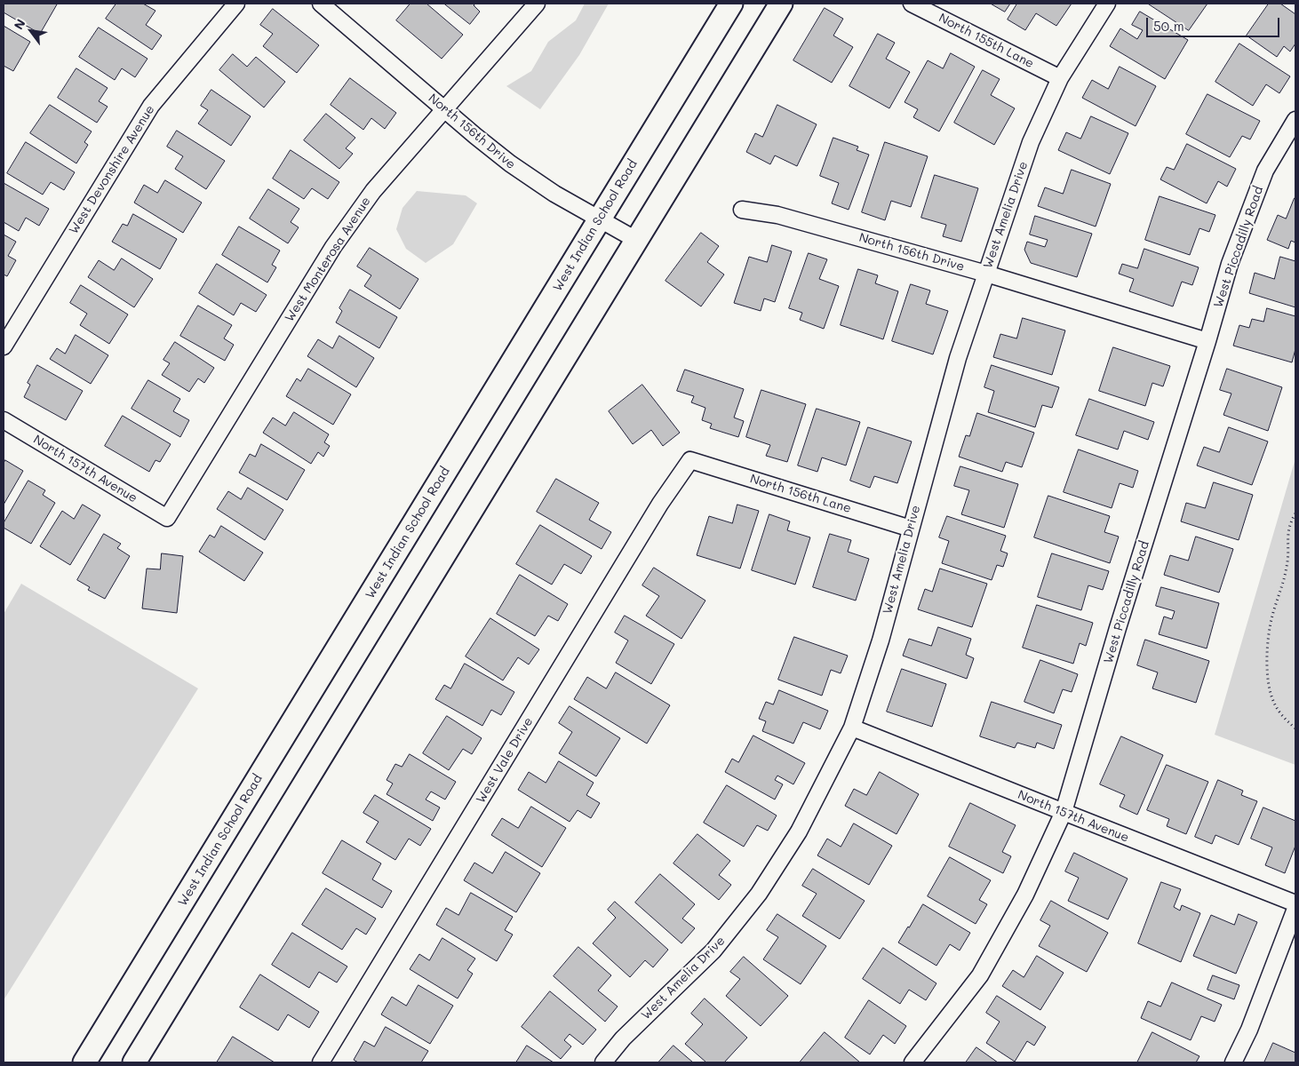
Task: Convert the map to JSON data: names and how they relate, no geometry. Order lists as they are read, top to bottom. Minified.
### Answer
{"streets":{"main road":["West Indian School Road"],"street":["North 155th Lane","North 156th Drive","West Devonshire Avenue","West Amelia Drive","West Piccadilly Road","West Monterosa Avenue","North 157th Avenue","North 156th Lane","West Vale Drive"]},"crossings":[["North 155th Lane","West Amelia Drive"],["North 156th Drive","West Amelia Drive"],["North 156th Drive","West Indian School Road"],["North 156th Drive","West Piccadilly Road"],["North 156th Drive","West Monterosa Avenue"],["West Amelia Drive","North 157th Avenue"],["West Amelia Drive","North 156th Lane"],["West Piccadilly Road","North 157th Avenue"],["West Monterosa Avenue","North 157th Avenue"],["North 156th Lane","West Vale Drive"]],"scale_bar":"50 m","north":"top left"}
